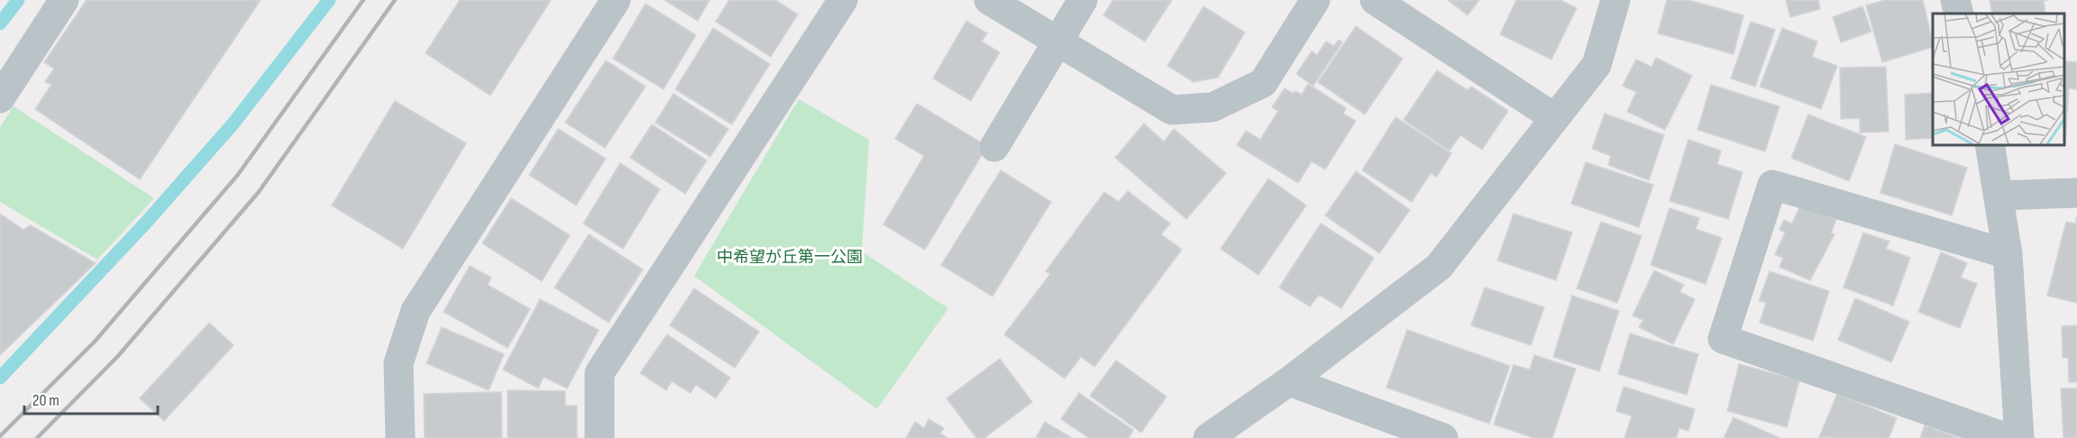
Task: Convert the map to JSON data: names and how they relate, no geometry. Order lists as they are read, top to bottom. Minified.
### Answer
{"parks":["中希望が丘第一公園"],"scale_bar":"20 m"}
